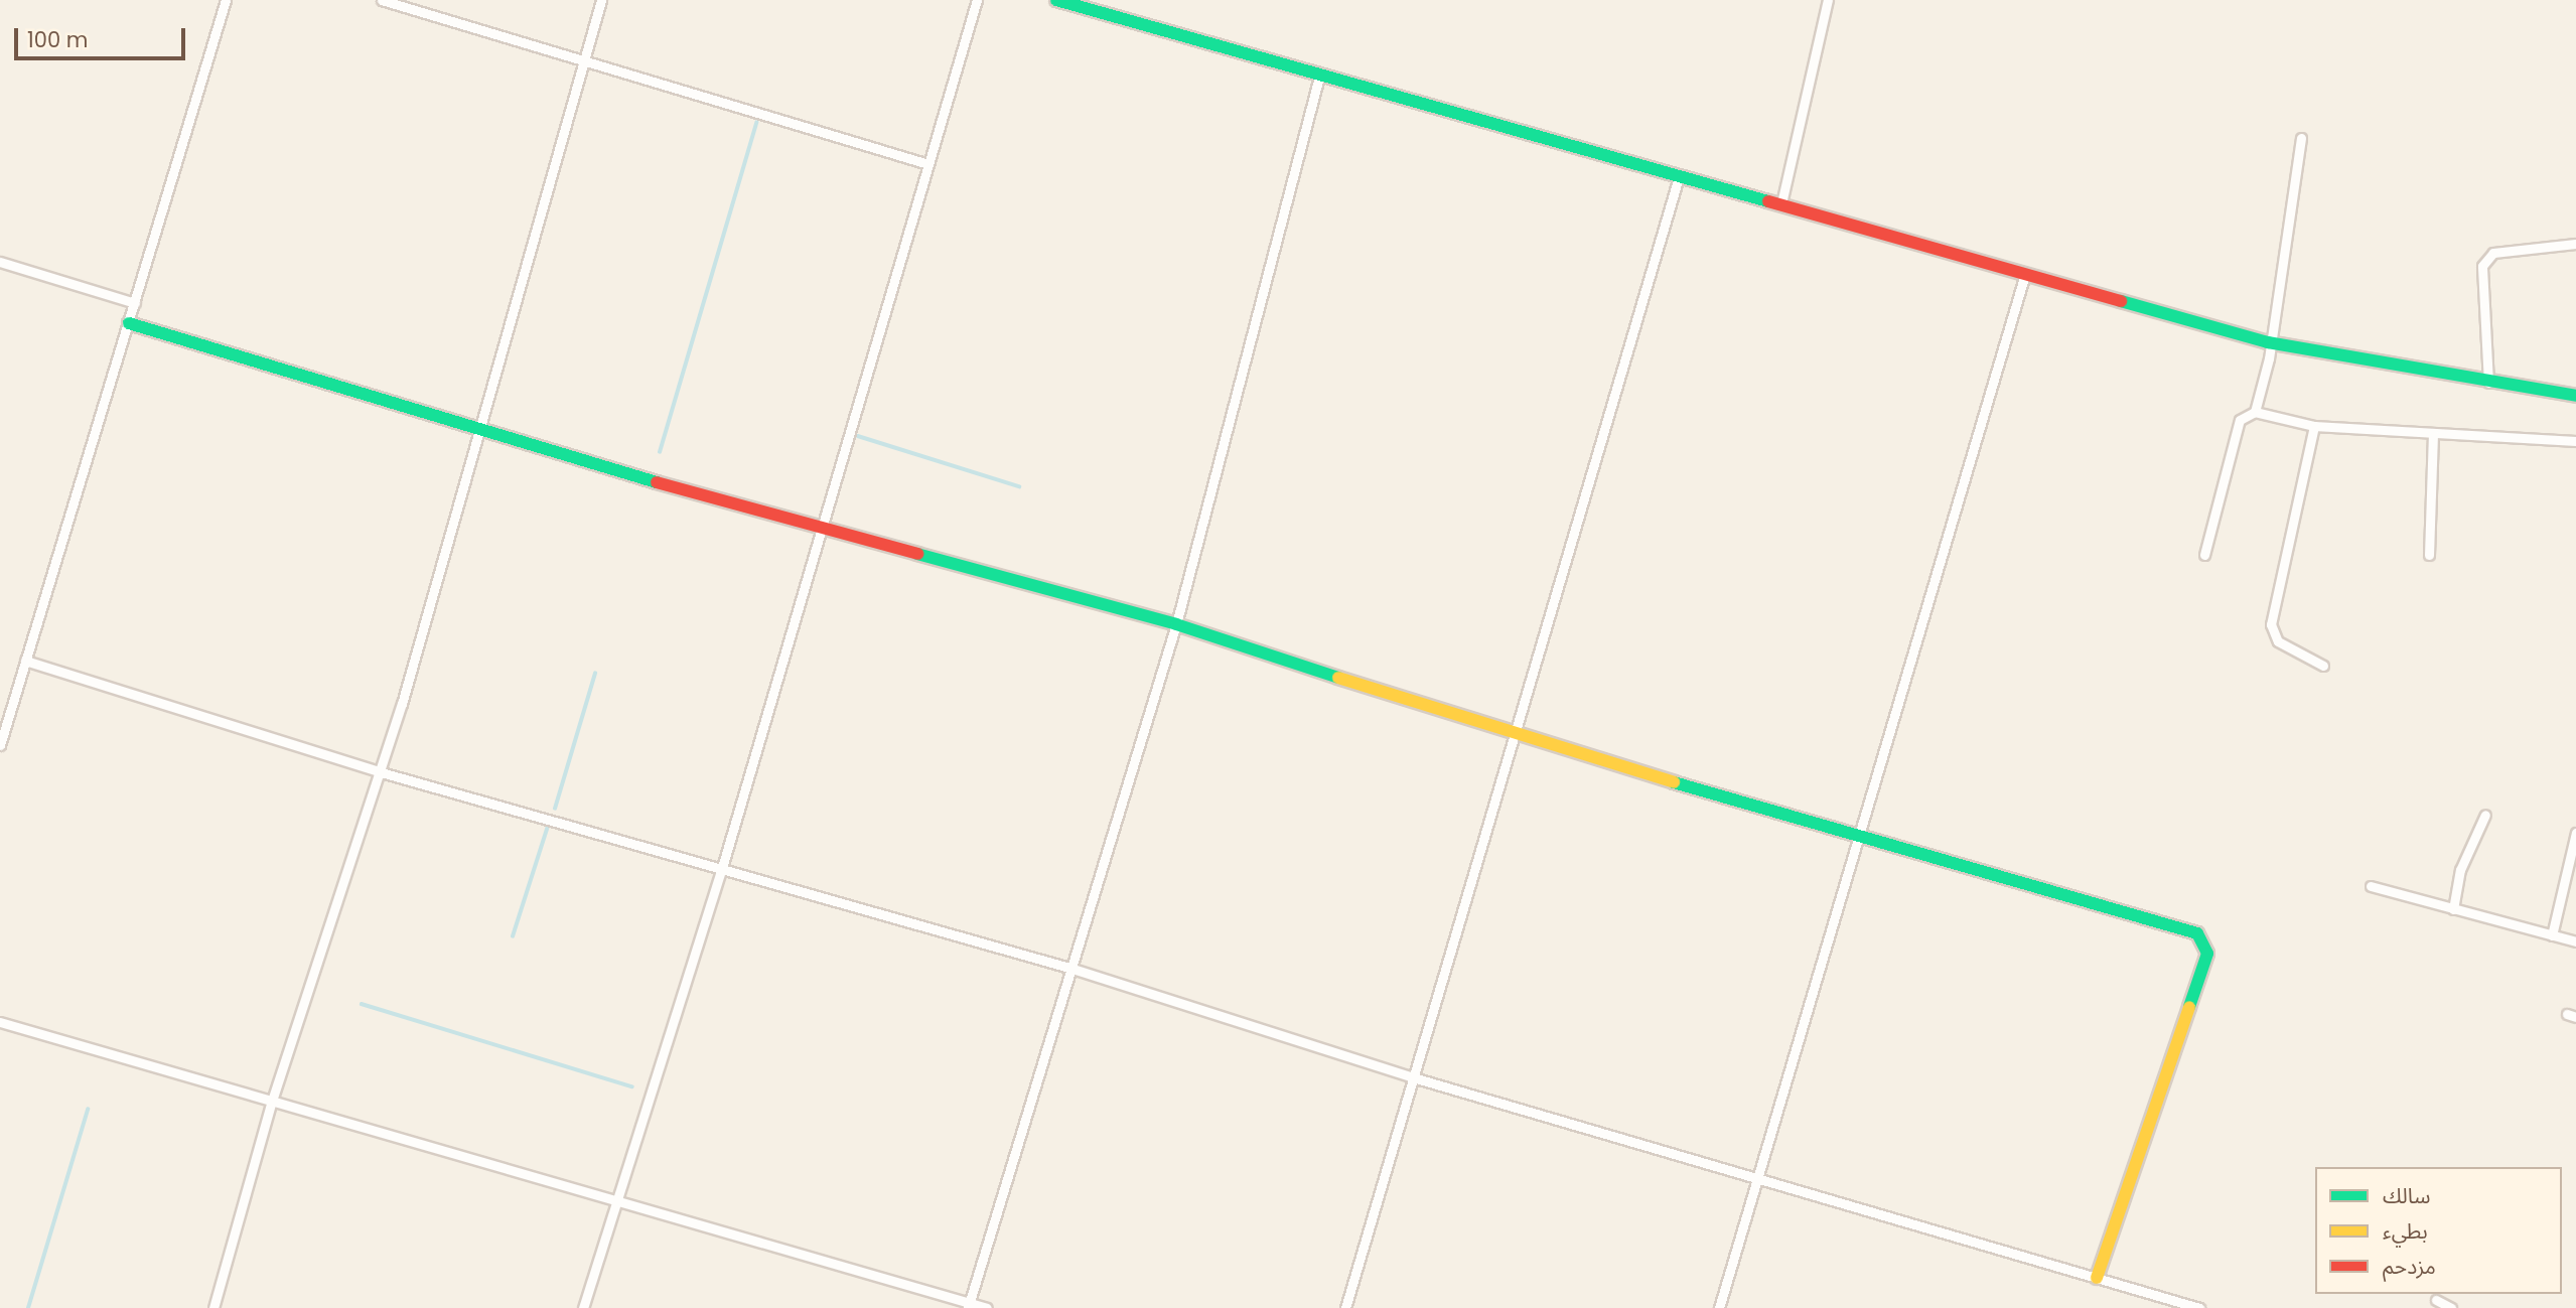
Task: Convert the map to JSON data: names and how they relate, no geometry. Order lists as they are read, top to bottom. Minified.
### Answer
{"legend":["سالك","بطيء","مزدحم"],"scale_bar":"100 m"}
